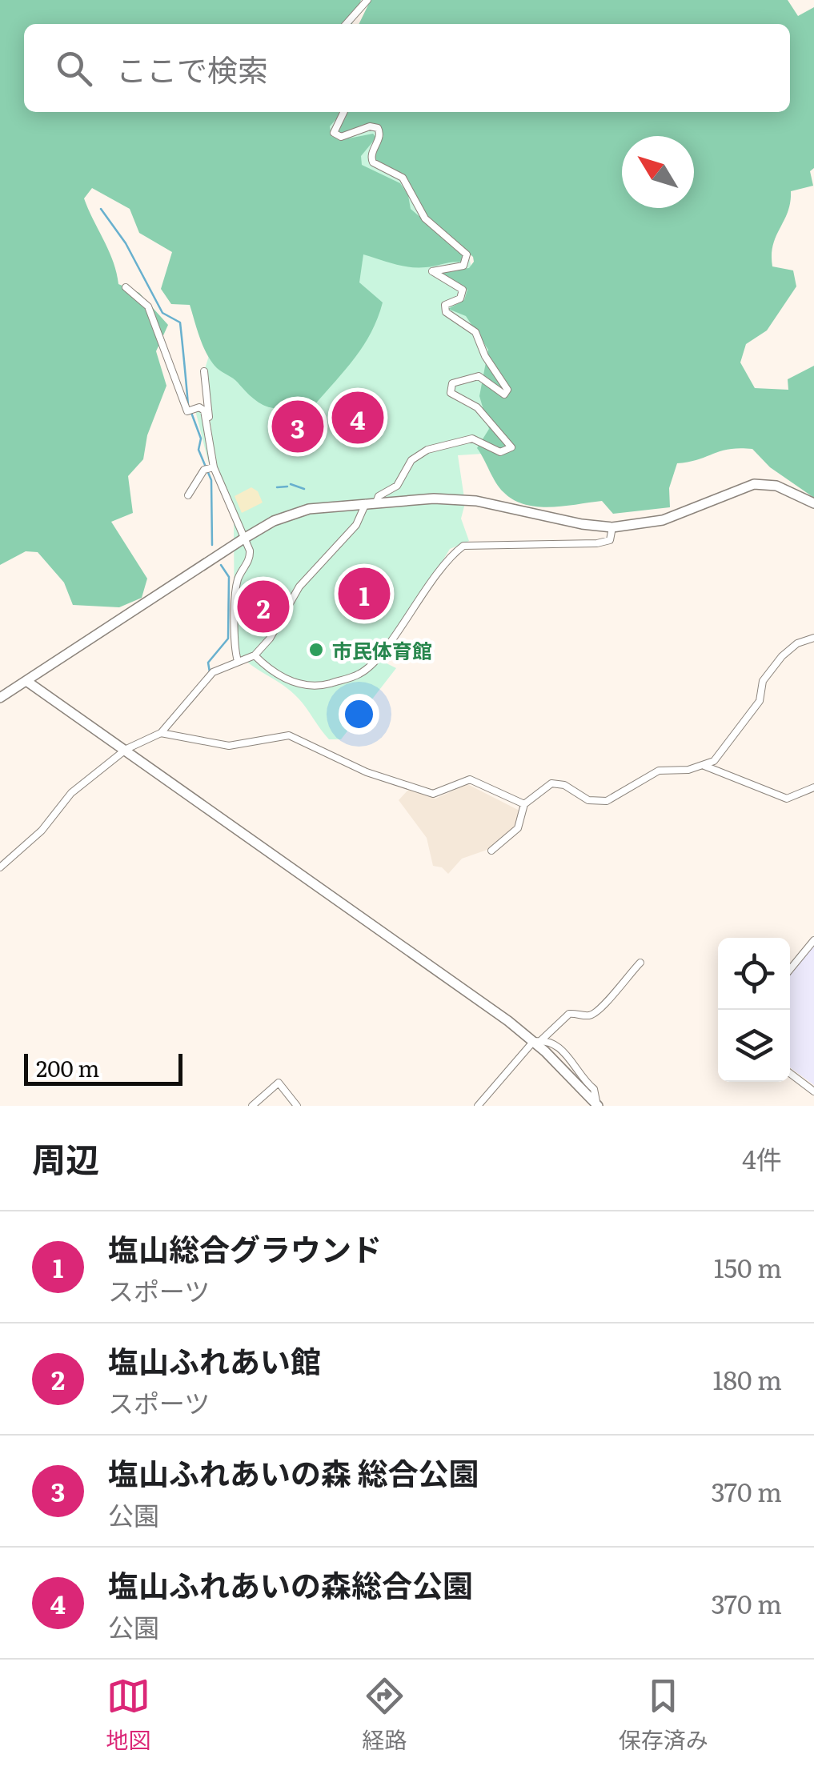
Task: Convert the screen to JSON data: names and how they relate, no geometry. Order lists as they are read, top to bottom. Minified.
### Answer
{"places":["市民体育館"],"scale_bar":"200 m","north":"top left","page":{"search":"ここで検索","pins":["4","3","1","2"],"scale":"200 m","heading":["周辺","4件"],"list":[{"mark":"1","name":"塩山総合グラウンド","note":"スポーツ","value":"150 m"},{"mark":"2","name":"塩山ふれあい館","note":"スポーツ","value":"180 m"},{"mark":"3","name":"塩山ふれあいの森 総合公園","note":"公園","value":"370 m"},{"mark":"4","name":"塩山ふれあいの森総合公園","note":"公園","value":"370 m"}],"nav":["地図","経路","保存済み"]}}
